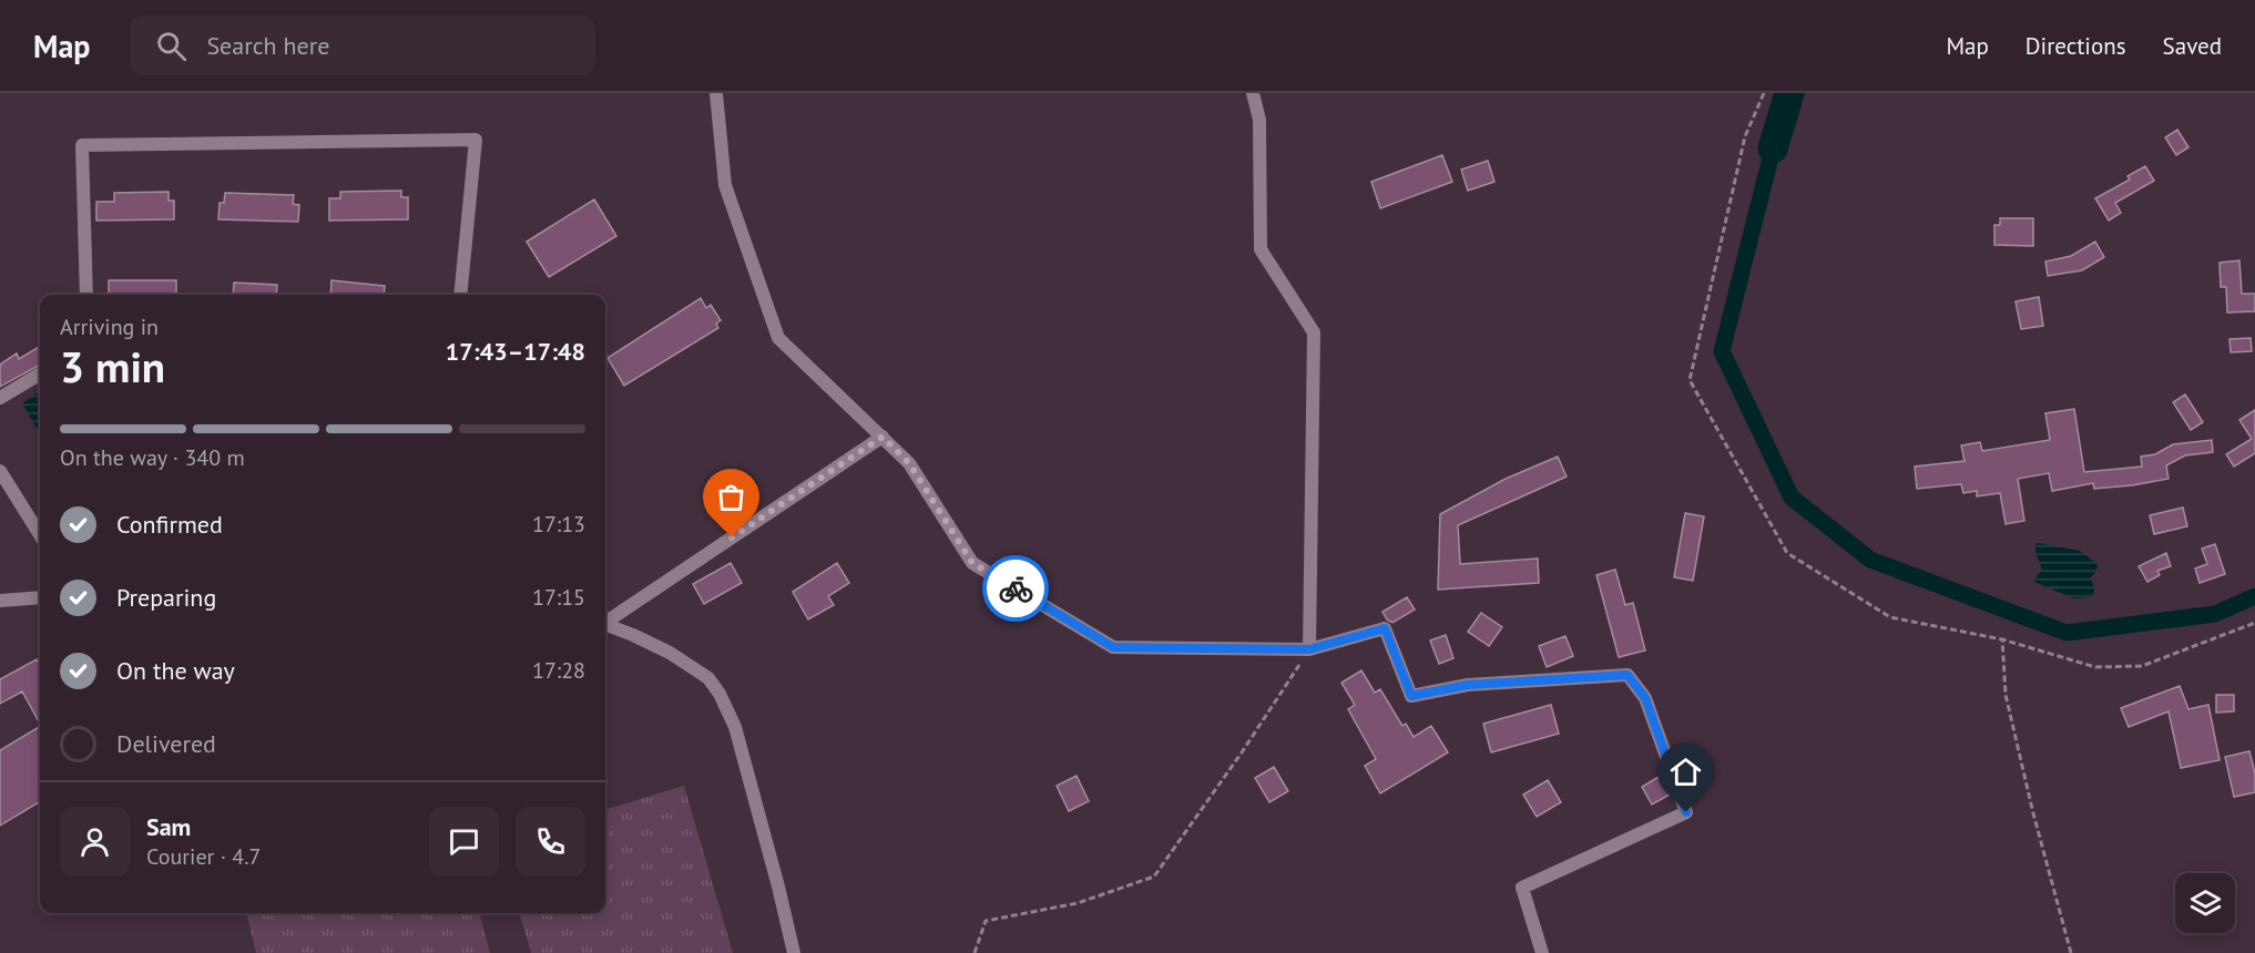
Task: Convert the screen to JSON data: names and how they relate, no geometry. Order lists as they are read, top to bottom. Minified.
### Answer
{"page":{"header":"Map","search":"Search here","nav":["Map","Directions","Saved"],"heading":["3 min","Arriving in","17:43–17:48"],"panel":["Sam","Courier · 4.7"],"bar":"On the way · 340 m","list":[["Confirmed","17:13"],["Preparing","17:15"],["On the way","17:28"],"Delivered"]}}
